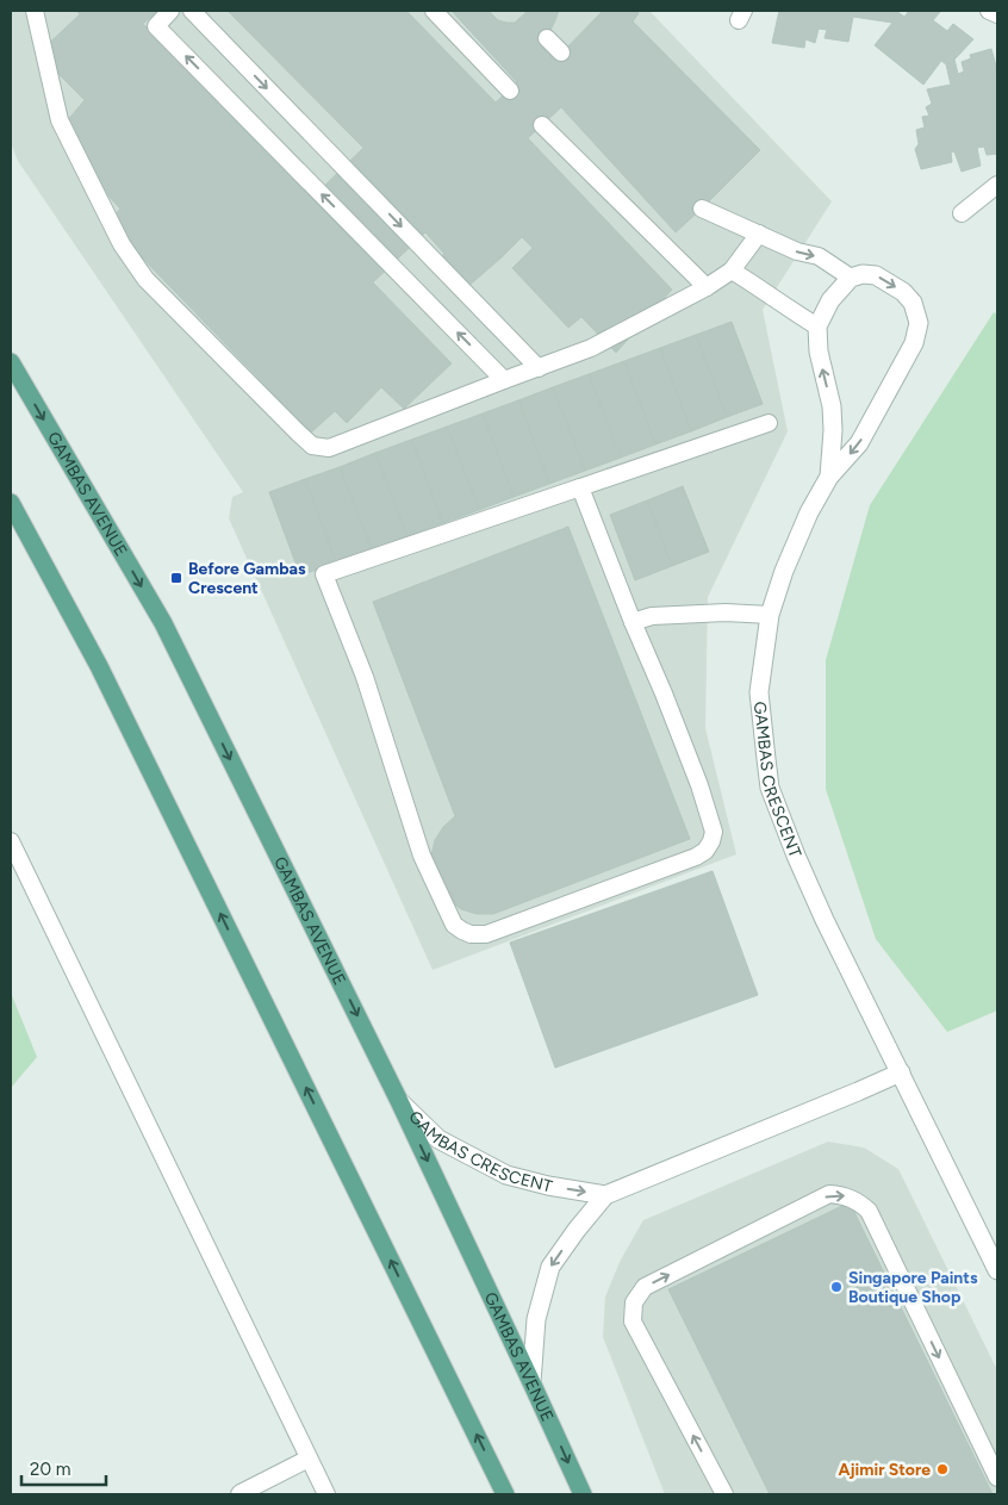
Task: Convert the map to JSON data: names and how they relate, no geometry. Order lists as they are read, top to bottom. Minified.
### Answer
{"streets":{"main road":["GAMBAS AVENUE"],"street":["GAMBAS CRESCENT"]},"crossings":[["GAMBAS AVENUE","GAMBAS CRESCENT"]],"places":{"transit":["Before Gambas Crescent"],"other":["Singapore Paints Boutique Shop","Ajimir Store"]},"scale_bar":"20 m"}
